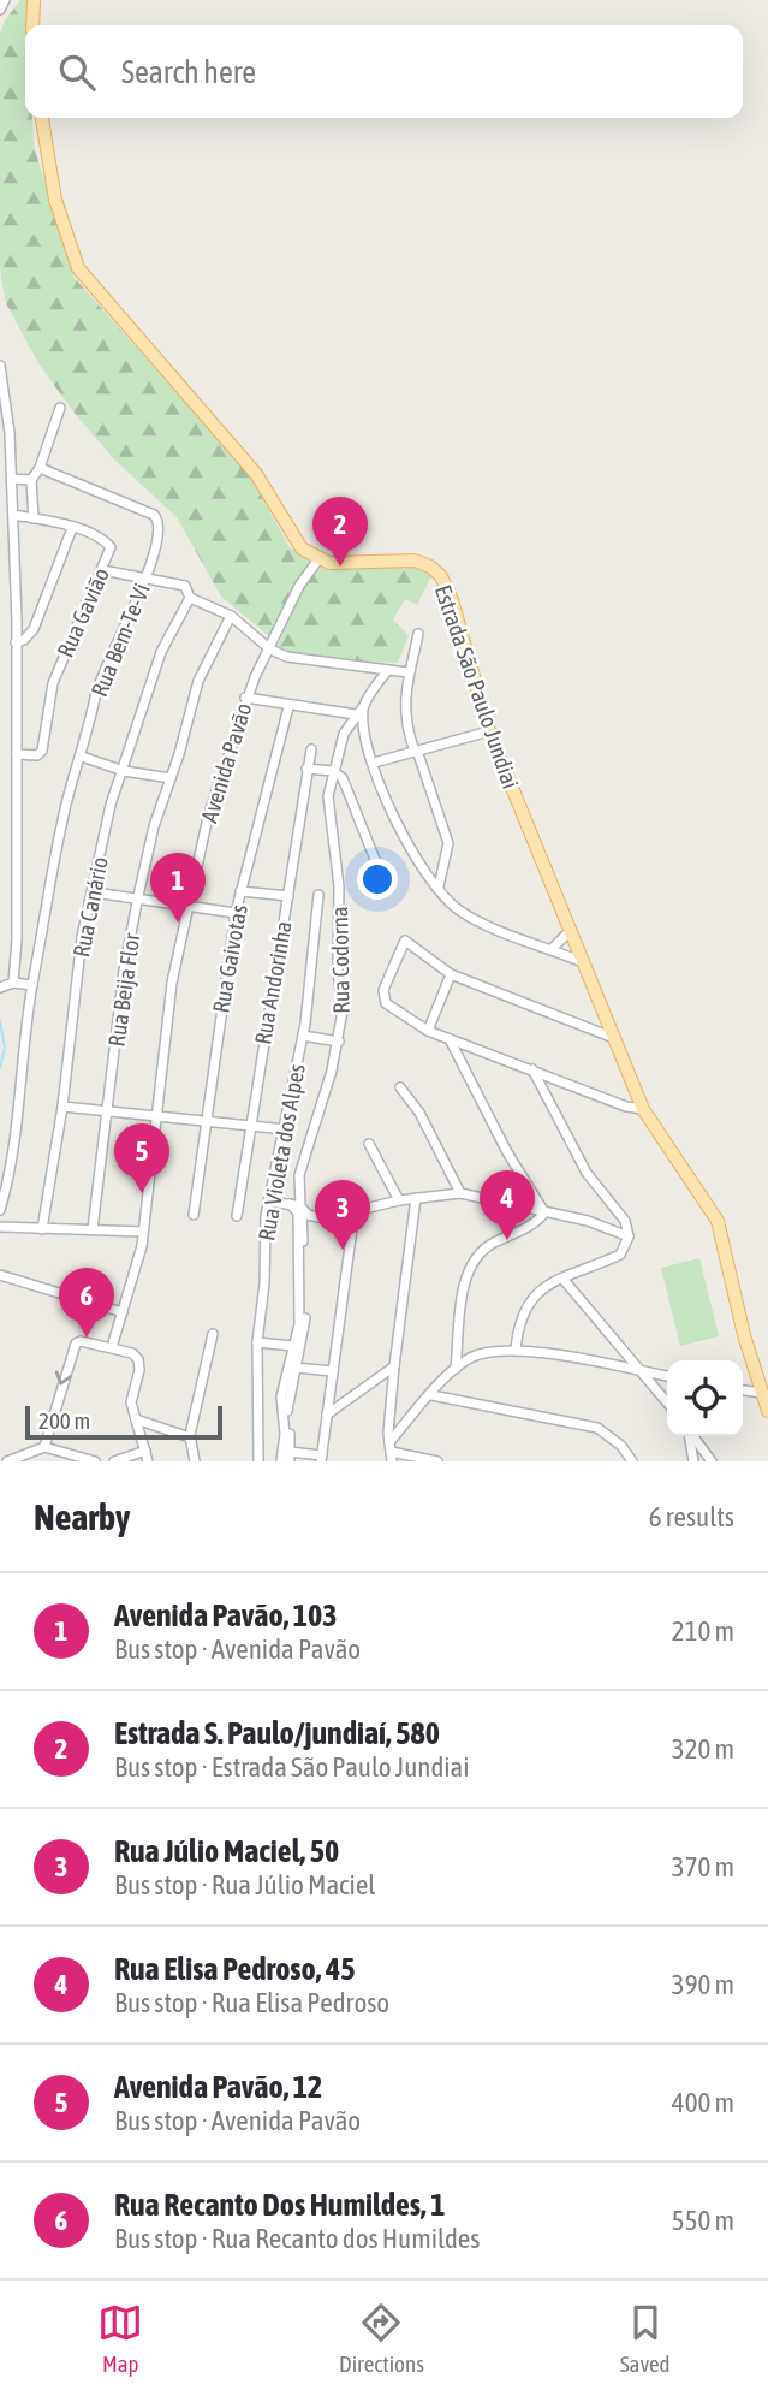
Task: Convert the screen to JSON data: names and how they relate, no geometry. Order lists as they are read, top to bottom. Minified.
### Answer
{"streets":{"main road":["Estrada São Paulo Jundiai"],"street":["Rua Gavião","Rua Bem-Te-Vi","Avenida Pavão","Rua Canário","Rua Gaivotas","Rua Codorna","Rua Andorinha","Rua Beija Flor","Rua Violeta dos Alpes"]},"crossings":[["Estrada São Paulo Jundiai","Avenida Pavão"]],"scale_bar":"200 m","page":{"search":"Search here","pins":["2","1","5","4","3","6"],"scale":"200 m","heading":["Nearby","6 results"],"list":[{"mark":"1","name":"Avenida Pavão, 103","note":"Bus stop · Avenida Pavão","value":"210 m"},{"mark":"2","name":"Estrada S. Paulo/jundiaí, 580","note":"Bus stop · Estrada São Paulo Jundiai","value":"320 m"},{"mark":"3","name":"Rua Júlio Maciel, 50","note":"Bus stop · Rua Júlio Maciel","value":"370 m"},{"mark":"4","name":"Rua Elisa Pedroso, 45","note":"Bus stop · Rua Elisa Pedroso","value":"390 m"},{"mark":"5","name":"Avenida Pavão, 12","note":"Bus stop · Avenida Pavão","value":"400 m"},{"mark":"6","name":"Rua Recanto Dos Humildes, 1","note":"Bus stop · Rua Recanto dos Humildes","value":"550 m"}],"nav":["Map","Directions","Saved"]}}
